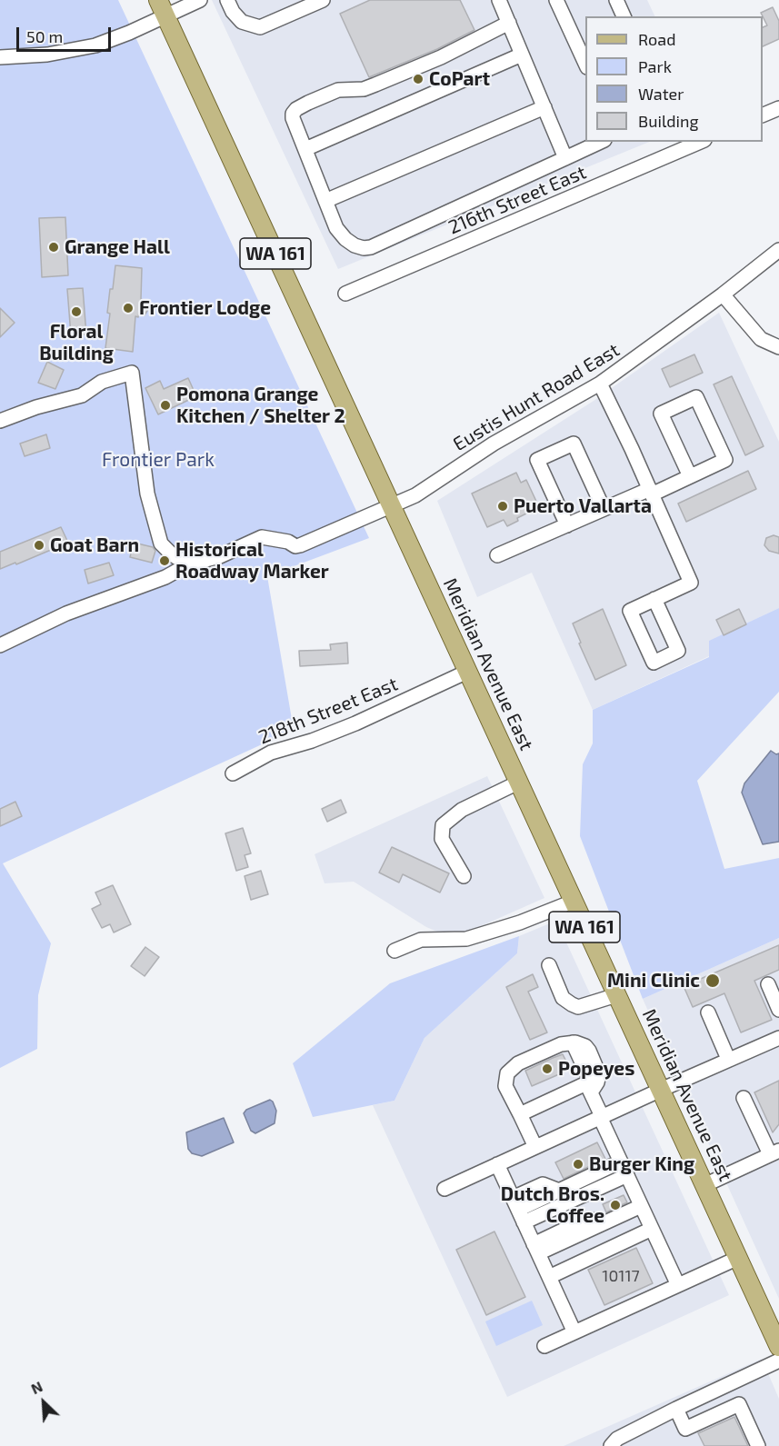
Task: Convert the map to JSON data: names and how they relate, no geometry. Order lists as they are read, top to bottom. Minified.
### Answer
{"streets":{"main road":["WA 161","Meridian Avenue East"],"street":["216th Street East","Eustis Hunt Road East","218th Street East"]},"crossings":[["Eustis Hunt Road East","Meridian Avenue East"],["Meridian Avenue East","218th Street East"]],"parks":["Frontier Park"],"places":["CoPart","Grange Hall","Frontier Lodge","Floral Building","Pomona Grange Kitchen / Shelter 2","Puerto Vallarta","Goat Barn","Historical Roadway Marker","Mini Clinic","Popeyes","Burger King","Dutch Bros. Coffee"],"house_numbers":["10117"],"legend":["Road","Park","Water","Building"],"scale_bar":"50 m","north":"top left"}
